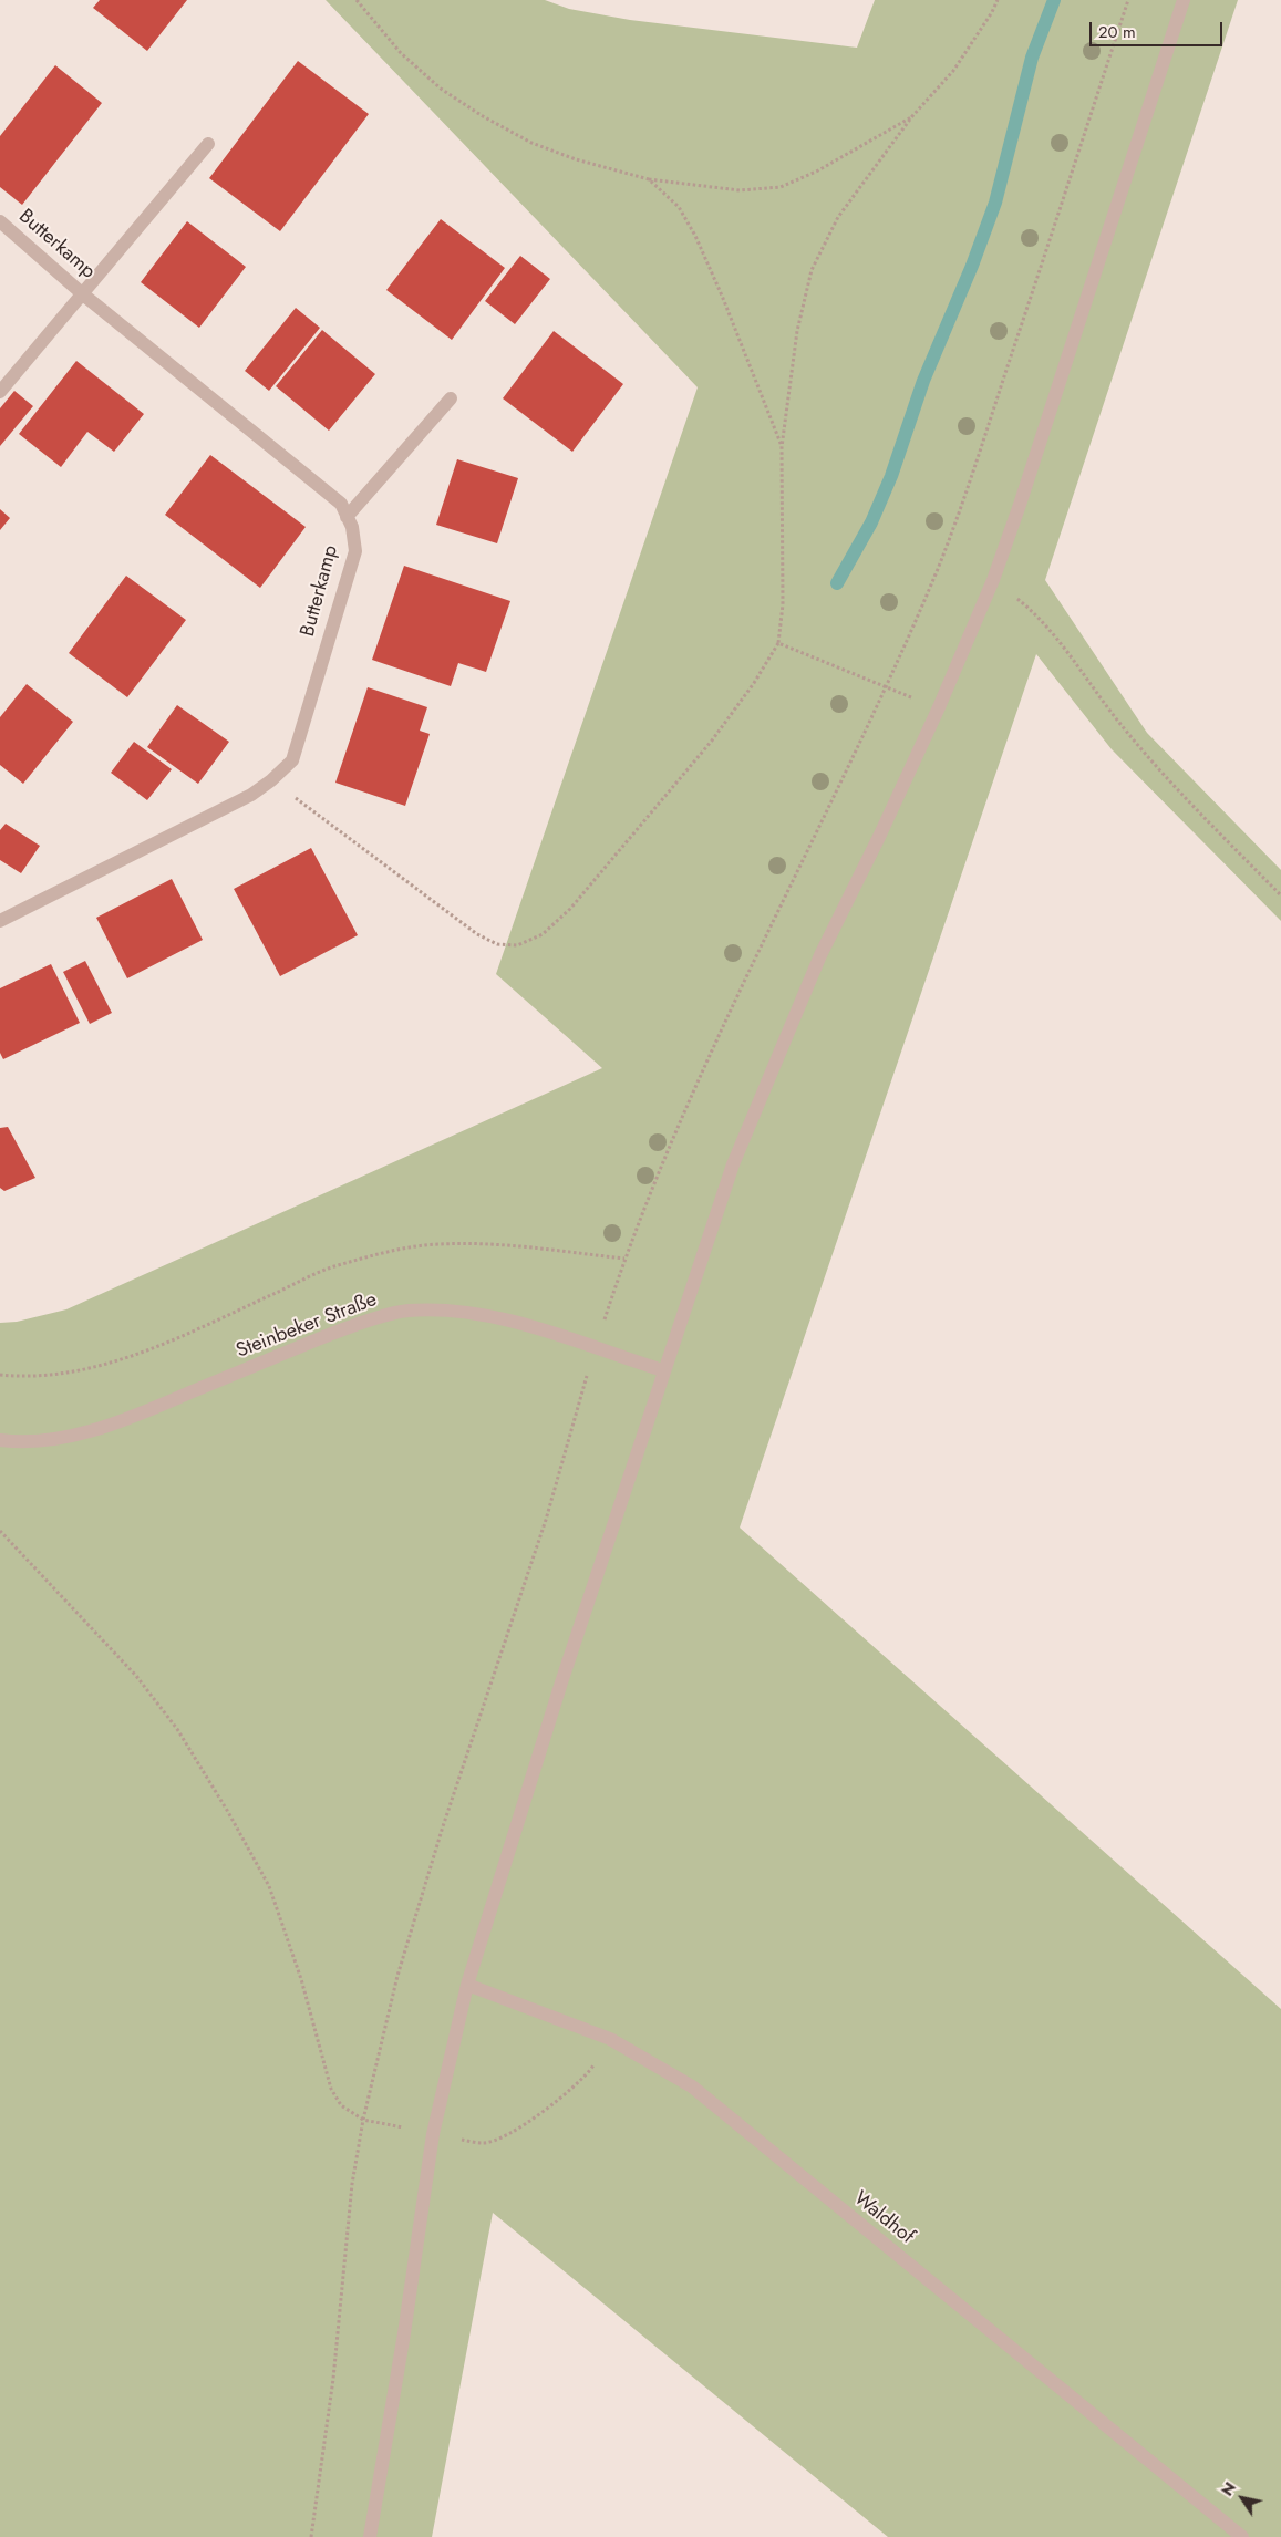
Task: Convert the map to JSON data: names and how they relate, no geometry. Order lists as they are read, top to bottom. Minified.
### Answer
{"streets":{"street":["Butterkamp","Steinbeker Straße","Waldhof"]},"scale_bar":"20 m","north":"top left"}
